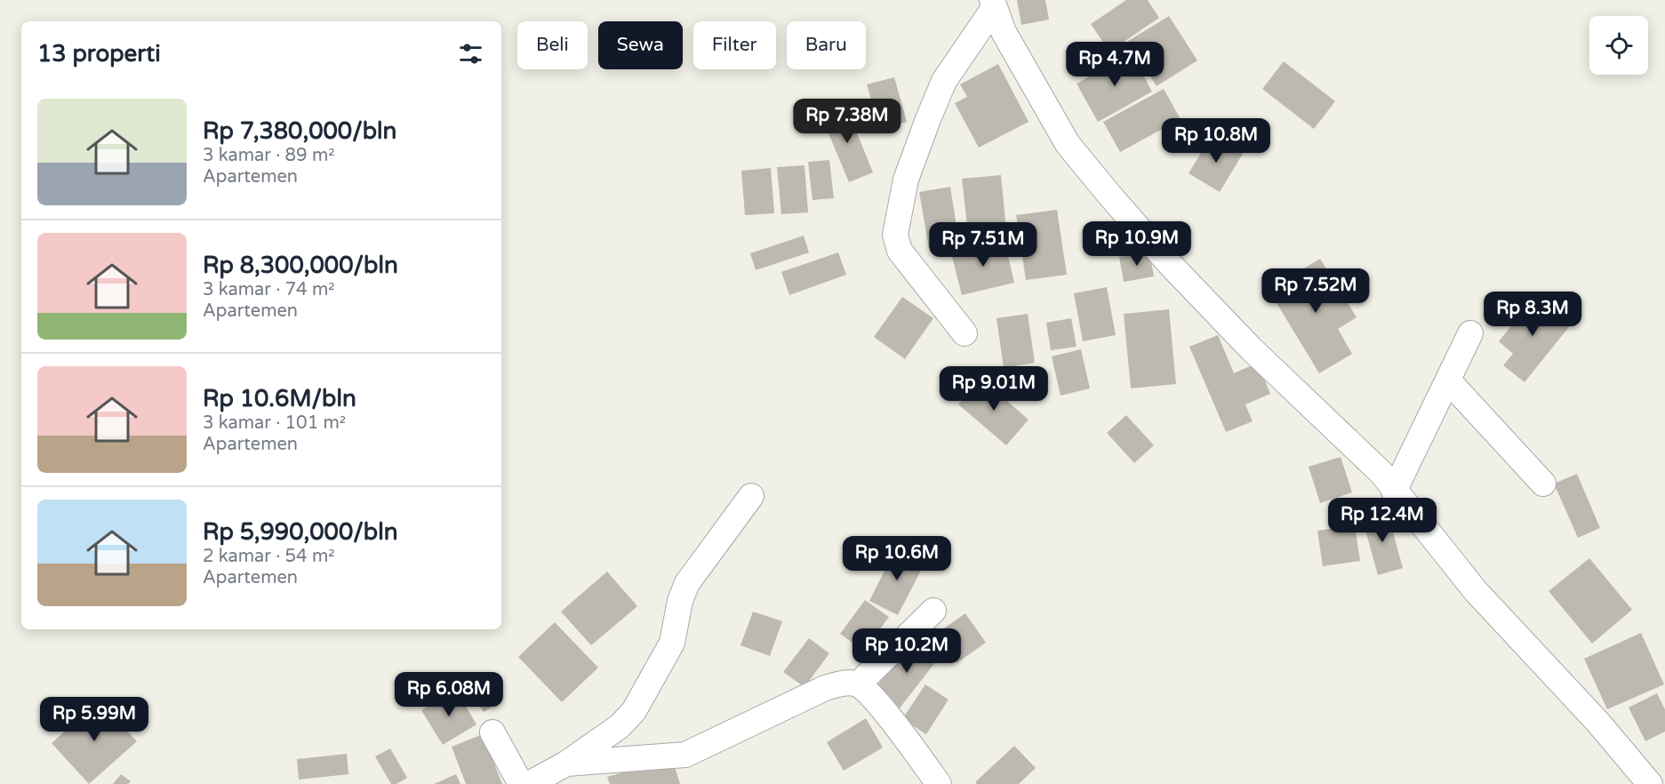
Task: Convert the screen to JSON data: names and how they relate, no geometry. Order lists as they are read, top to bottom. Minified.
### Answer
{"page":{"chip":["Beli","Sewa","Filter","Baru"],"heading":"13 properti","price":["Rp 4.7M","Rp 7.38M","Rp 10.8M","Rp 10.9M","Rp 7.51M","Rp 7.52M","Rp 8.3M","Rp 9.01M","Rp 12.4M","Rp 10.6M","Rp 10.2M","Rp 6.08M","Rp 5.99M"],"list":[{"name":"Rp 7,380,000/bln","note":"3 kamar · 89 m² · Apartemen"},{"name":"Rp 8,300,000/bln","note":"3 kamar · 74 m² · Apartemen"},{"name":"Rp 10.6M/bln","note":"3 kamar · 101 m² · Apartemen"},{"name":"Rp 5,990,000/bln","note":"2 kamar · 54 m² · Apartemen"}]}}
